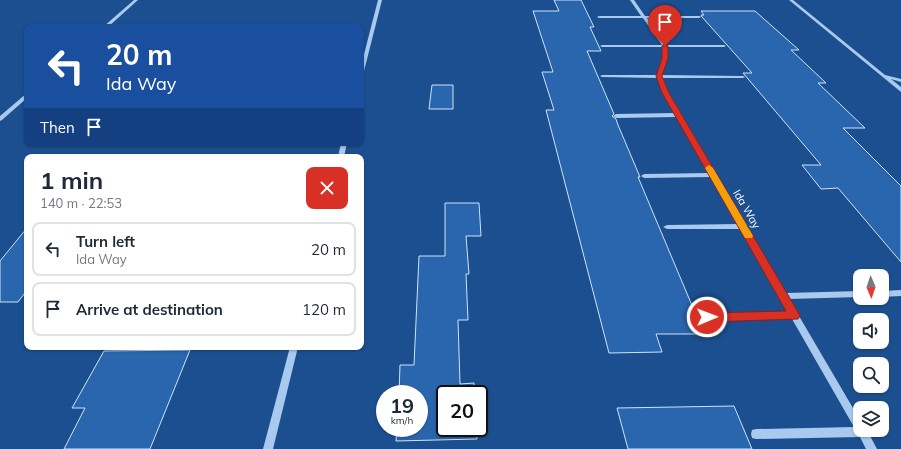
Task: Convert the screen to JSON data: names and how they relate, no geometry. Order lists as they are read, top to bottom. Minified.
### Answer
{"streets":{"street":["Ida Way"]},"north":"bottom","page":{"turn":["20 m","Ida Way"],"then":"Then","heading":["1 min","140 m · 22:53"],"list":[{"name":"Turn left","note":"Ida Way","value":"20 m"},{"name":"Arrive at destination","value":"120 m"}],"speed":"19 km/h","limit":"20"}}
